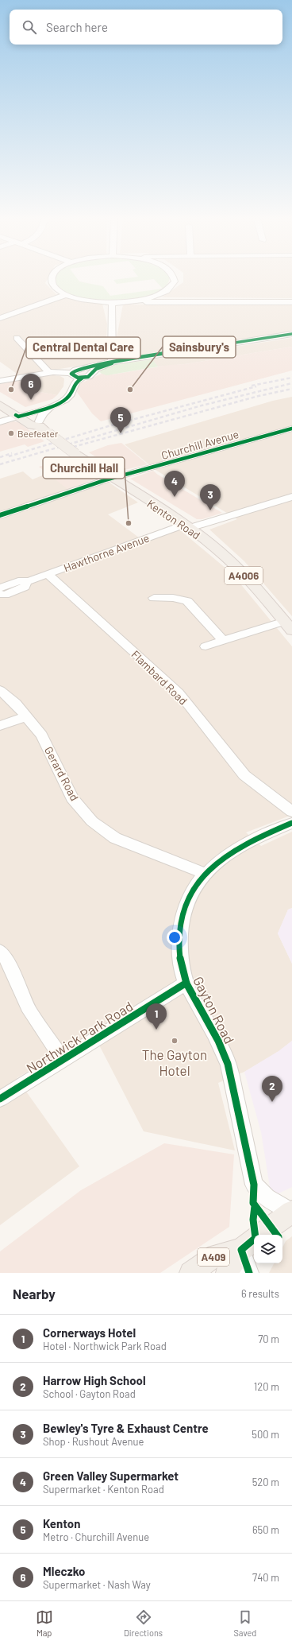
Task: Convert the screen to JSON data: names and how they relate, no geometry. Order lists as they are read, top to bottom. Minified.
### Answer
{"streets":{"main road":["Kenton Road","A4006","A409"],"street":["Churchill Avenue","Hawthorne Avenue","Flambard Road","Gerard Road","Gayton Road","Northwick Park Road"]},"crossings":[["Churchill Avenue","Kenton Road"],["Kenton Road","Hawthorne Avenue"],["Hawthorne Avenue","Flambard Road"],["Gerard Road","Gayton Road"],["Gayton Road","Northwick Park Road"],["Gayton Road","A409"]],"places":["Central Dental Care","Sainsbury's","Beefeater","Churchill Hall","The Gayton Hotel"],"page":{"search":"Search here","pins":["6","5","4","3","1","2"],"heading":["Nearby","6 results"],"list":[{"mark":"1","name":"Cornerways Hotel","note":"Hotel · Northwick Park Road","value":"70 m"},{"mark":"2","name":"Harrow High School","note":"School · Gayton Road","value":"120 m"},{"mark":"3","name":"Bewley's Tyre & Exhaust Centre","note":"Shop · Rushout Avenue","value":"500 m"},{"mark":"4","name":"Green Valley Supermarket","note":"Supermarket · Kenton Road","value":"520 m"},{"mark":"5","name":"Kenton","note":"Metro · Churchill Avenue","value":"650 m"},{"mark":"6","name":"Mleczko","note":"Supermarket · Nash Way","value":"740 m"}],"nav":["Map","Directions","Saved"]}}
